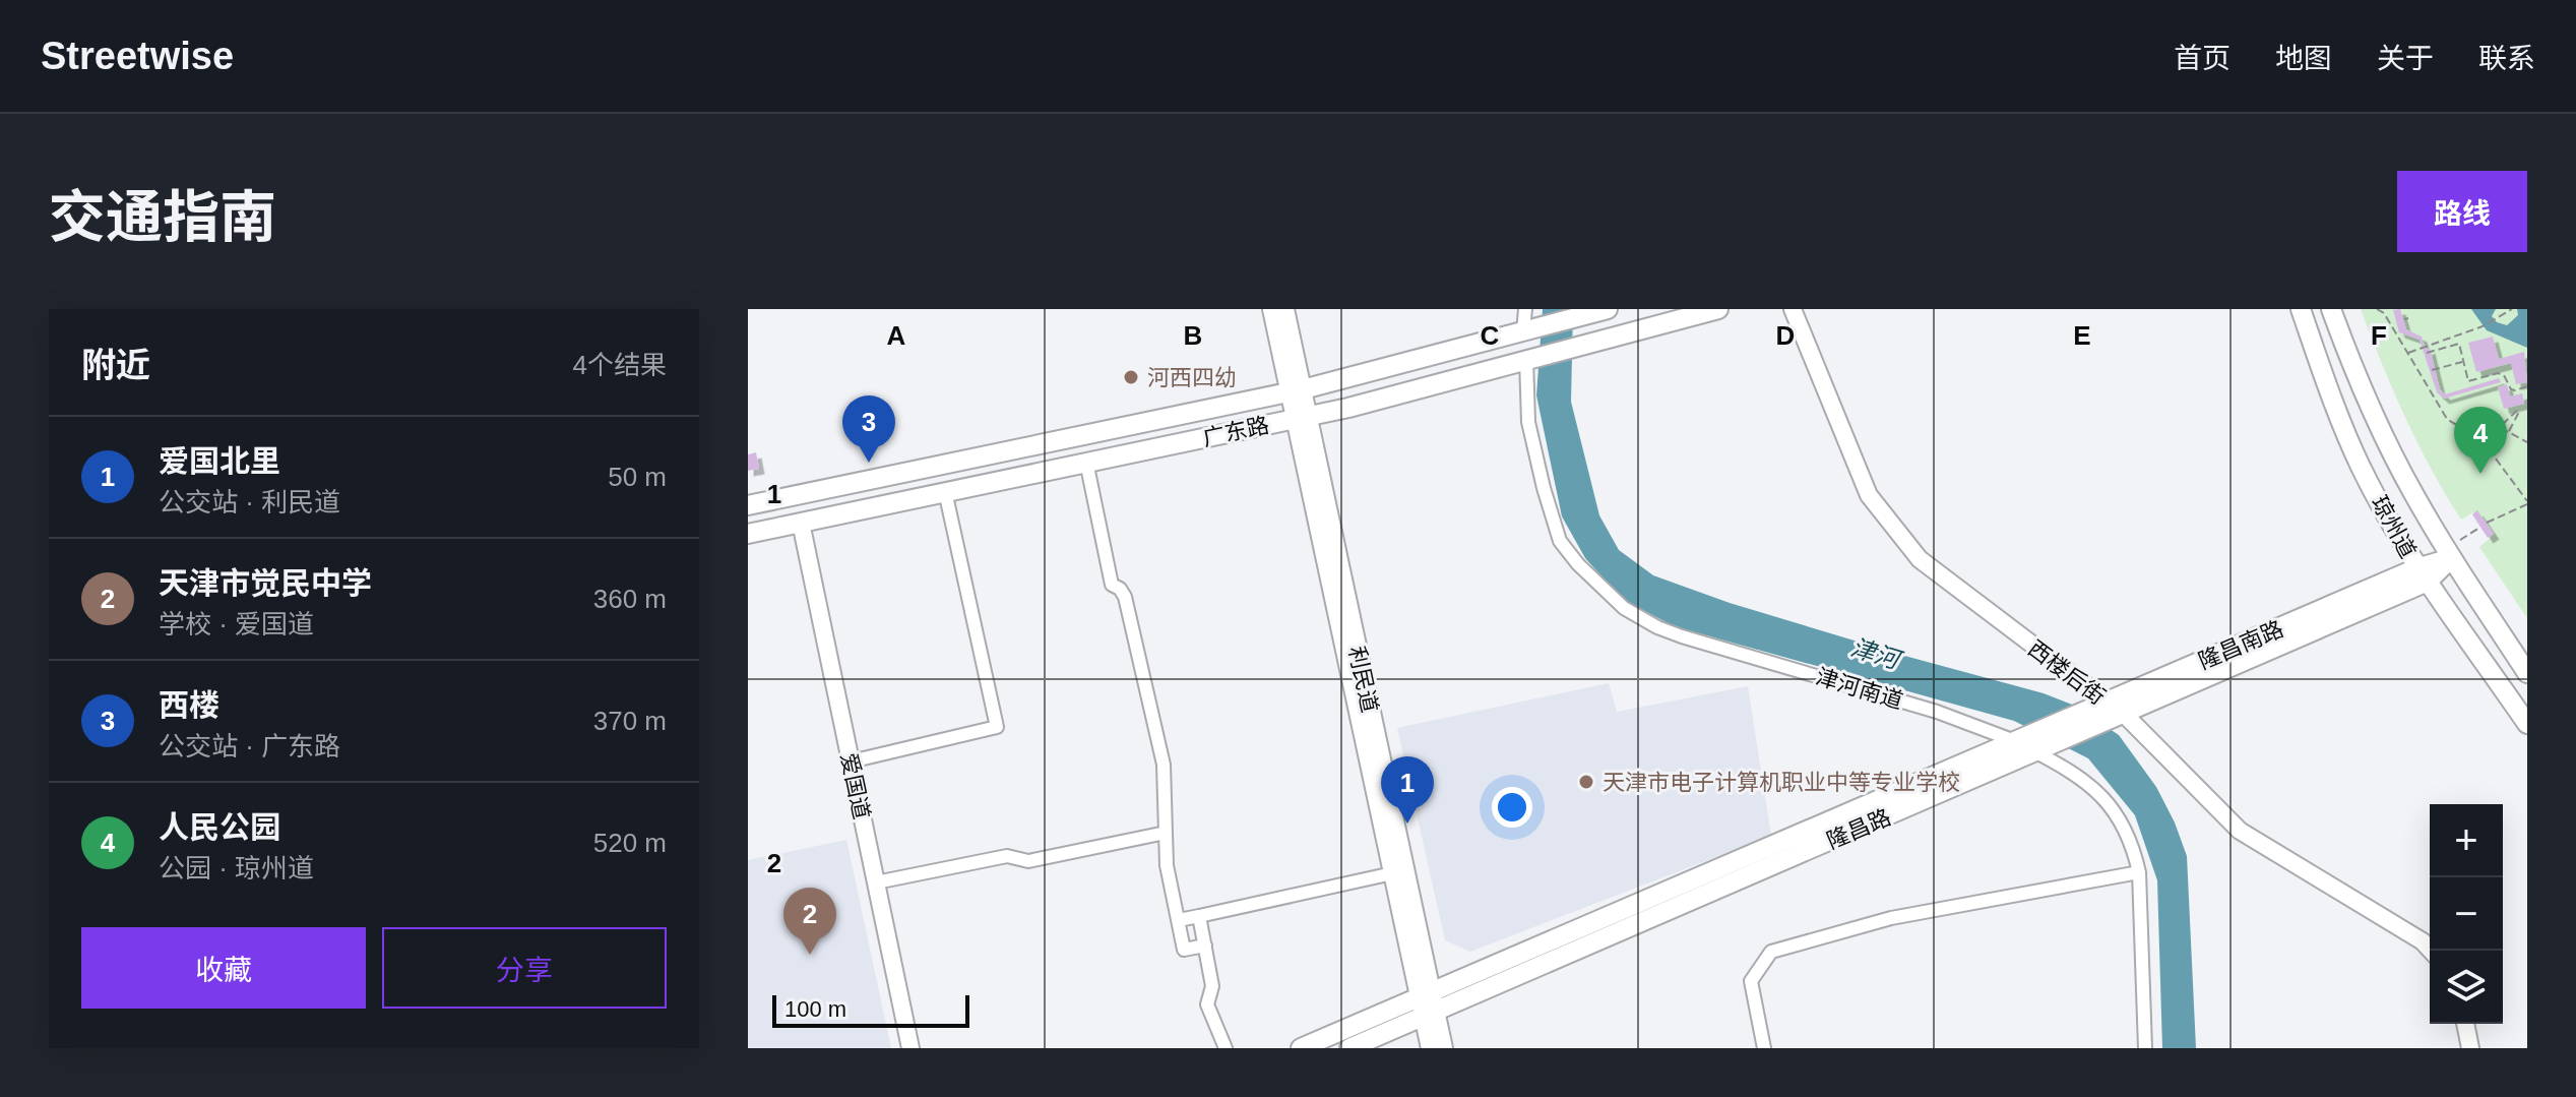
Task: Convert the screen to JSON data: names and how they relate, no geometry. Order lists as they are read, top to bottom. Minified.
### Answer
{"streets":{"main road":["广东路","琼州道","隆昌南路","隆昌路"],"street":["西楼后街","利民道","津河南道","爱国道"]},"crossings":[["广东路","利民道"],["广东路","津河南道"],["广东路","爱国道"],["琼州道","隆昌南路"],["隆昌南路","西楼后街"],["隆昌南路","隆昌路"],["西楼后街","隆昌路"],["利民道","隆昌路"],["津河南道","隆昌路"]],"water":["津河"],"places":["河西四幼","天津市电子计算机职业中等专业学校"],"scale_bar":"100 m","page":{"header":"Streetwise","nav":["首页","地图","关于","联系"],"title":"交通指南","buttons":["路线",["收藏","分享"]],"heading":["附近","4个结果"],"pins":["3","4","1","2"],"list":[{"mark":"1","name":"爱国北里","note":"公交站 · 利民道","value":"50 m"},{"mark":"2","name":"天津市觉民中学","note":"学校 · 爱国道","value":"360 m"},{"mark":"3","name":"西楼","note":"公交站 · 广东路","value":"370 m"},{"mark":"4","name":"人民公园","note":"公园 · 琼州道","value":"520 m"}],"map_buttons":["+","−"],"scale":"100 m"},"grid":{"columns":["A","B","C","D","E","F"],"rows":["1","2"]}}
